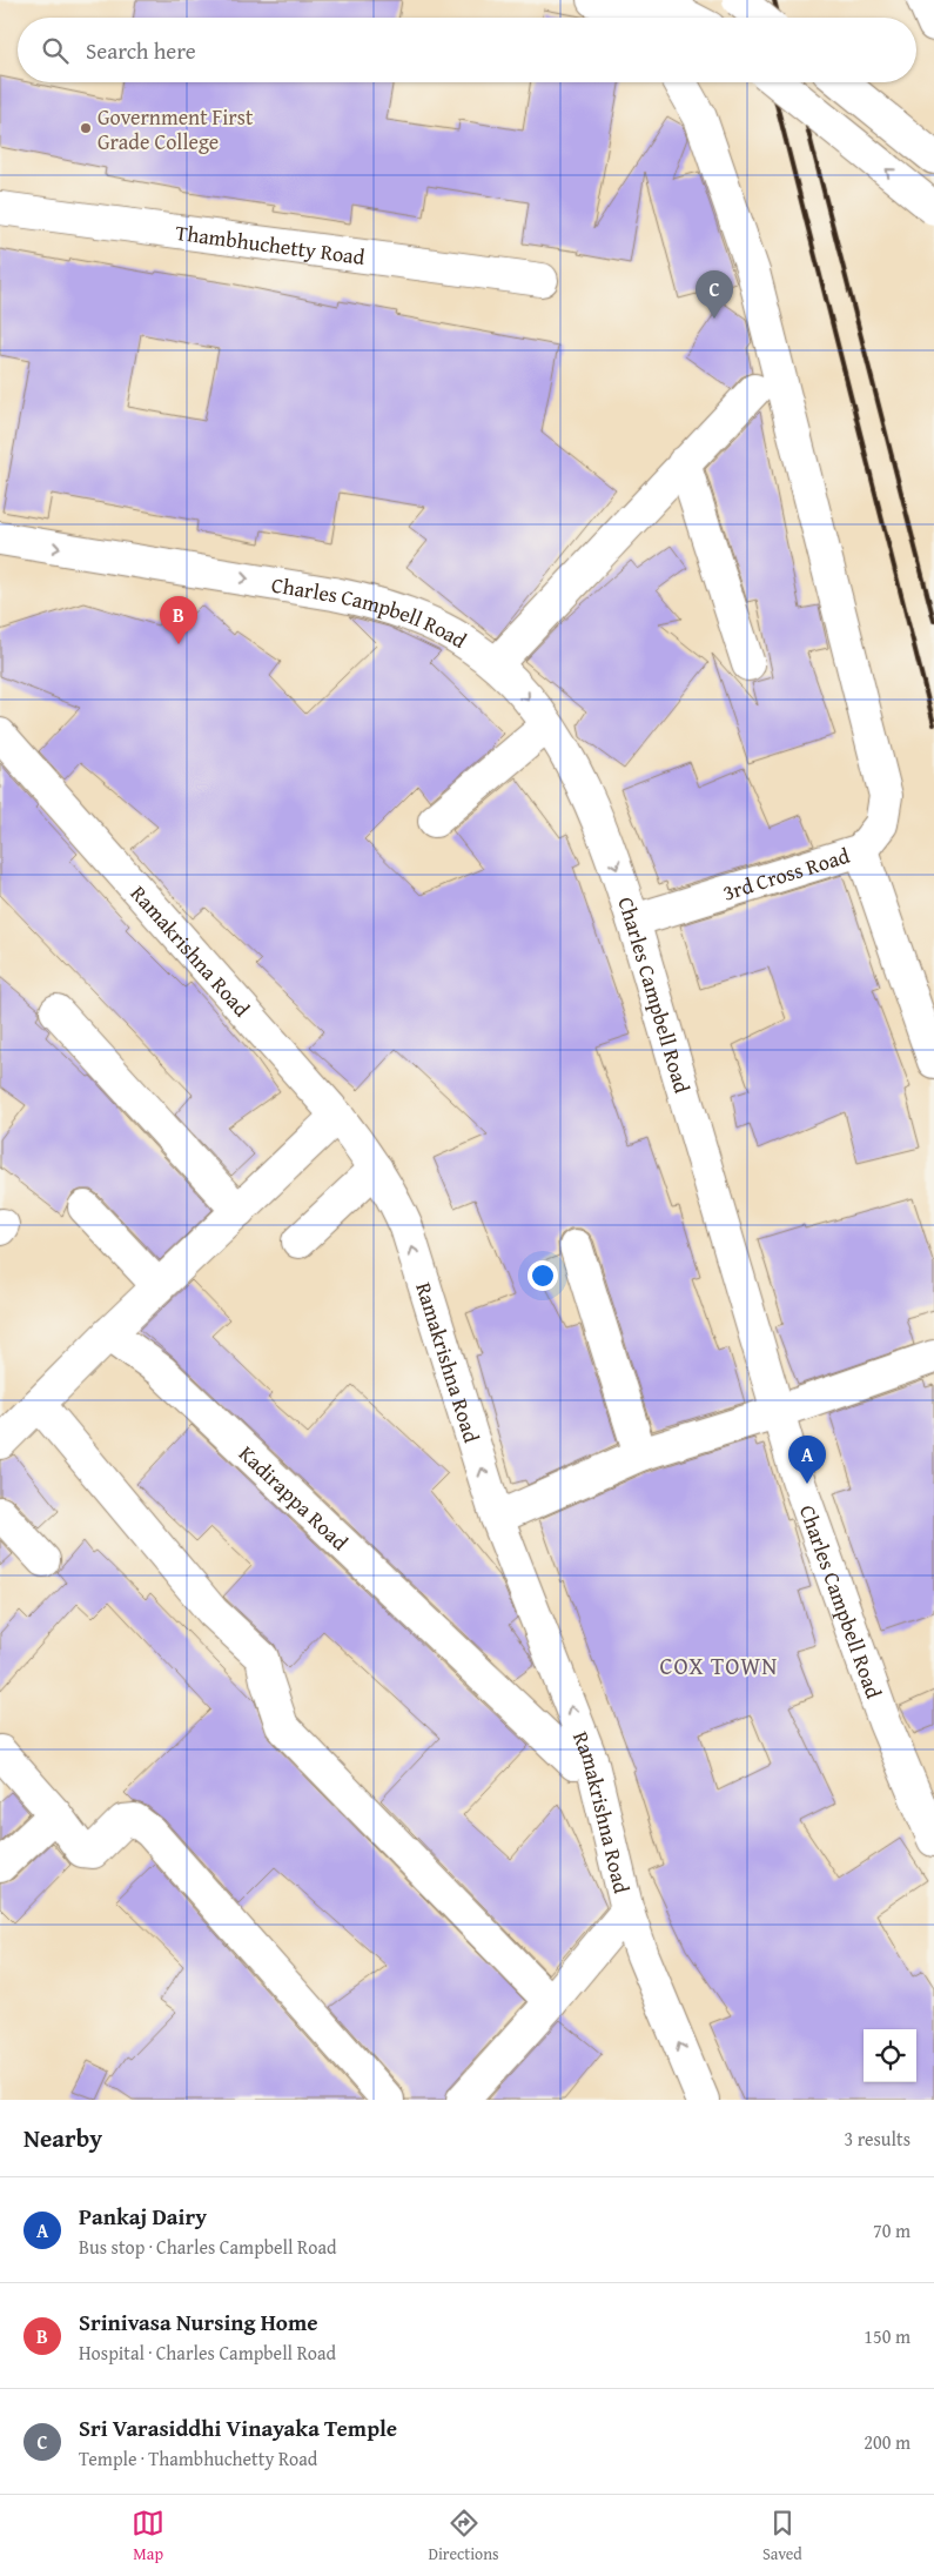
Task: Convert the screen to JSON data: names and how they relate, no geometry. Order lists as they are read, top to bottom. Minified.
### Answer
{"streets":{"street":["Thambhuchetty Road","Charles Campbell Road","3rd Cross Road","Ramakrishna Road","Kadirappa Road"]},"crossings":[["Charles Campbell Road","3rd Cross Road"],["Ramakrishna Road","Kadirappa Road"]],"one_way":["Charles Campbell Road"],"districts":["COX TOWN"],"places":["Government First Grade College"],"page":{"search":"Search here","pins":["C","B","A"],"heading":["Nearby","3 results"],"list":[{"mark":"A","name":"Pankaj Dairy","note":"Bus stop · Charles Campbell Road","value":"70 m"},{"mark":"B","name":"Srinivasa Nursing Home","note":"Hospital · Charles Campbell Road","value":"150 m"},{"mark":"C","name":"Sri Varasiddhi Vinayaka Temple","note":"Temple · Thambhuchetty Road","value":"200 m"}],"nav":["Map","Directions","Saved"]}}
